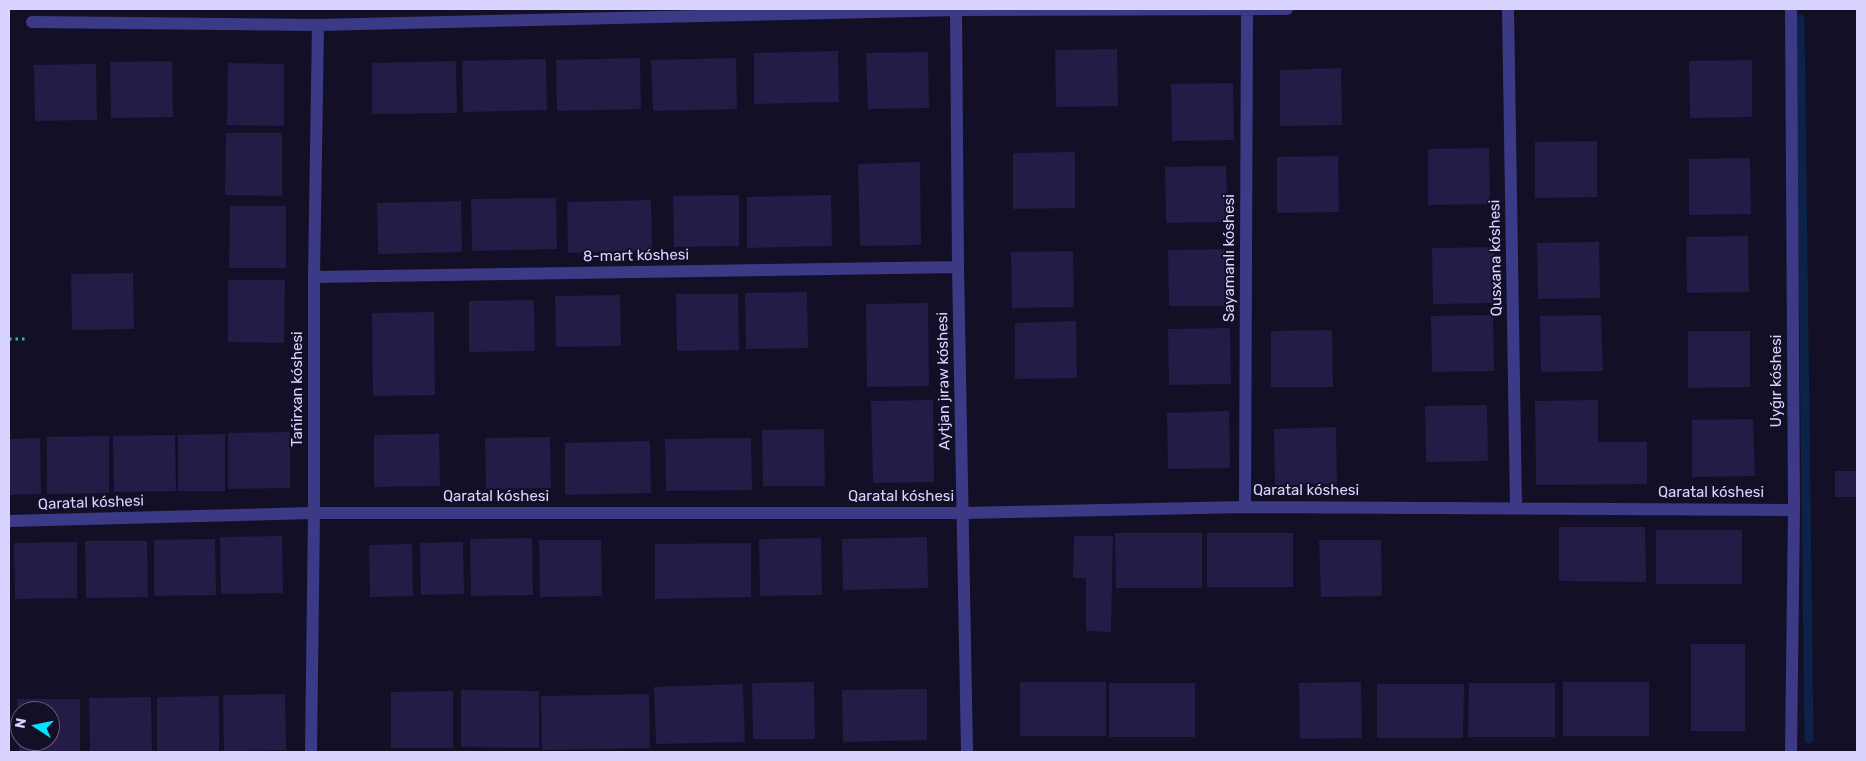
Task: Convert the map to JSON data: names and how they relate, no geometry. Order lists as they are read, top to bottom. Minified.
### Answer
{"streets":{"street":["8-mart kóshesi","Sayamanlı kóshesi","Qusxana kóshesi","Aytjan jıraw kóshesi","Uyǵır kóshesi","Tańirxan kóshesi","Qaratal kóshesi"]},"crossings":[["8-mart kóshesi","Aytjan jıraw kóshesi"],["8-mart kóshesi","Tańirxan kóshesi"],["Sayamanlı kóshesi","Qaratal kóshesi"],["Qusxana kóshesi","Qaratal kóshesi"],["Aytjan jıraw kóshesi","Qaratal kóshesi"],["Uyǵır kóshesi","Qaratal kóshesi"],["Tańirxan kóshesi","Qaratal kóshesi"]],"north":"left"}
